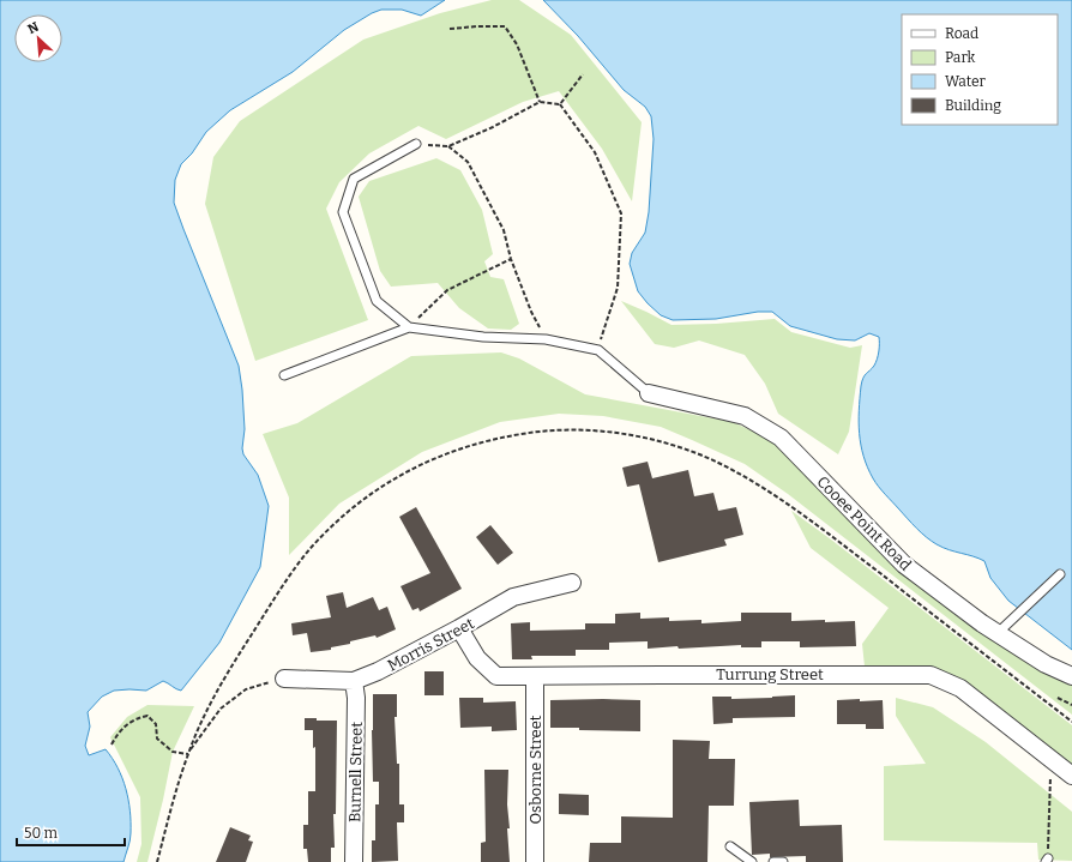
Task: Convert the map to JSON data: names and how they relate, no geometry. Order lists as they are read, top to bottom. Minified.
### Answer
{"streets":{"street":["Cooee Point Road","Morris Street","Turrung Street","Osborne Street","Burnell Street"]},"crossings":[["Morris Street","Turrung Street"],["Morris Street","Burnell Street"],["Turrung Street","Osborne Street"]],"legend":["Road","Park","Water","Building"],"scale_bar":"50 m","north":"top left"}
